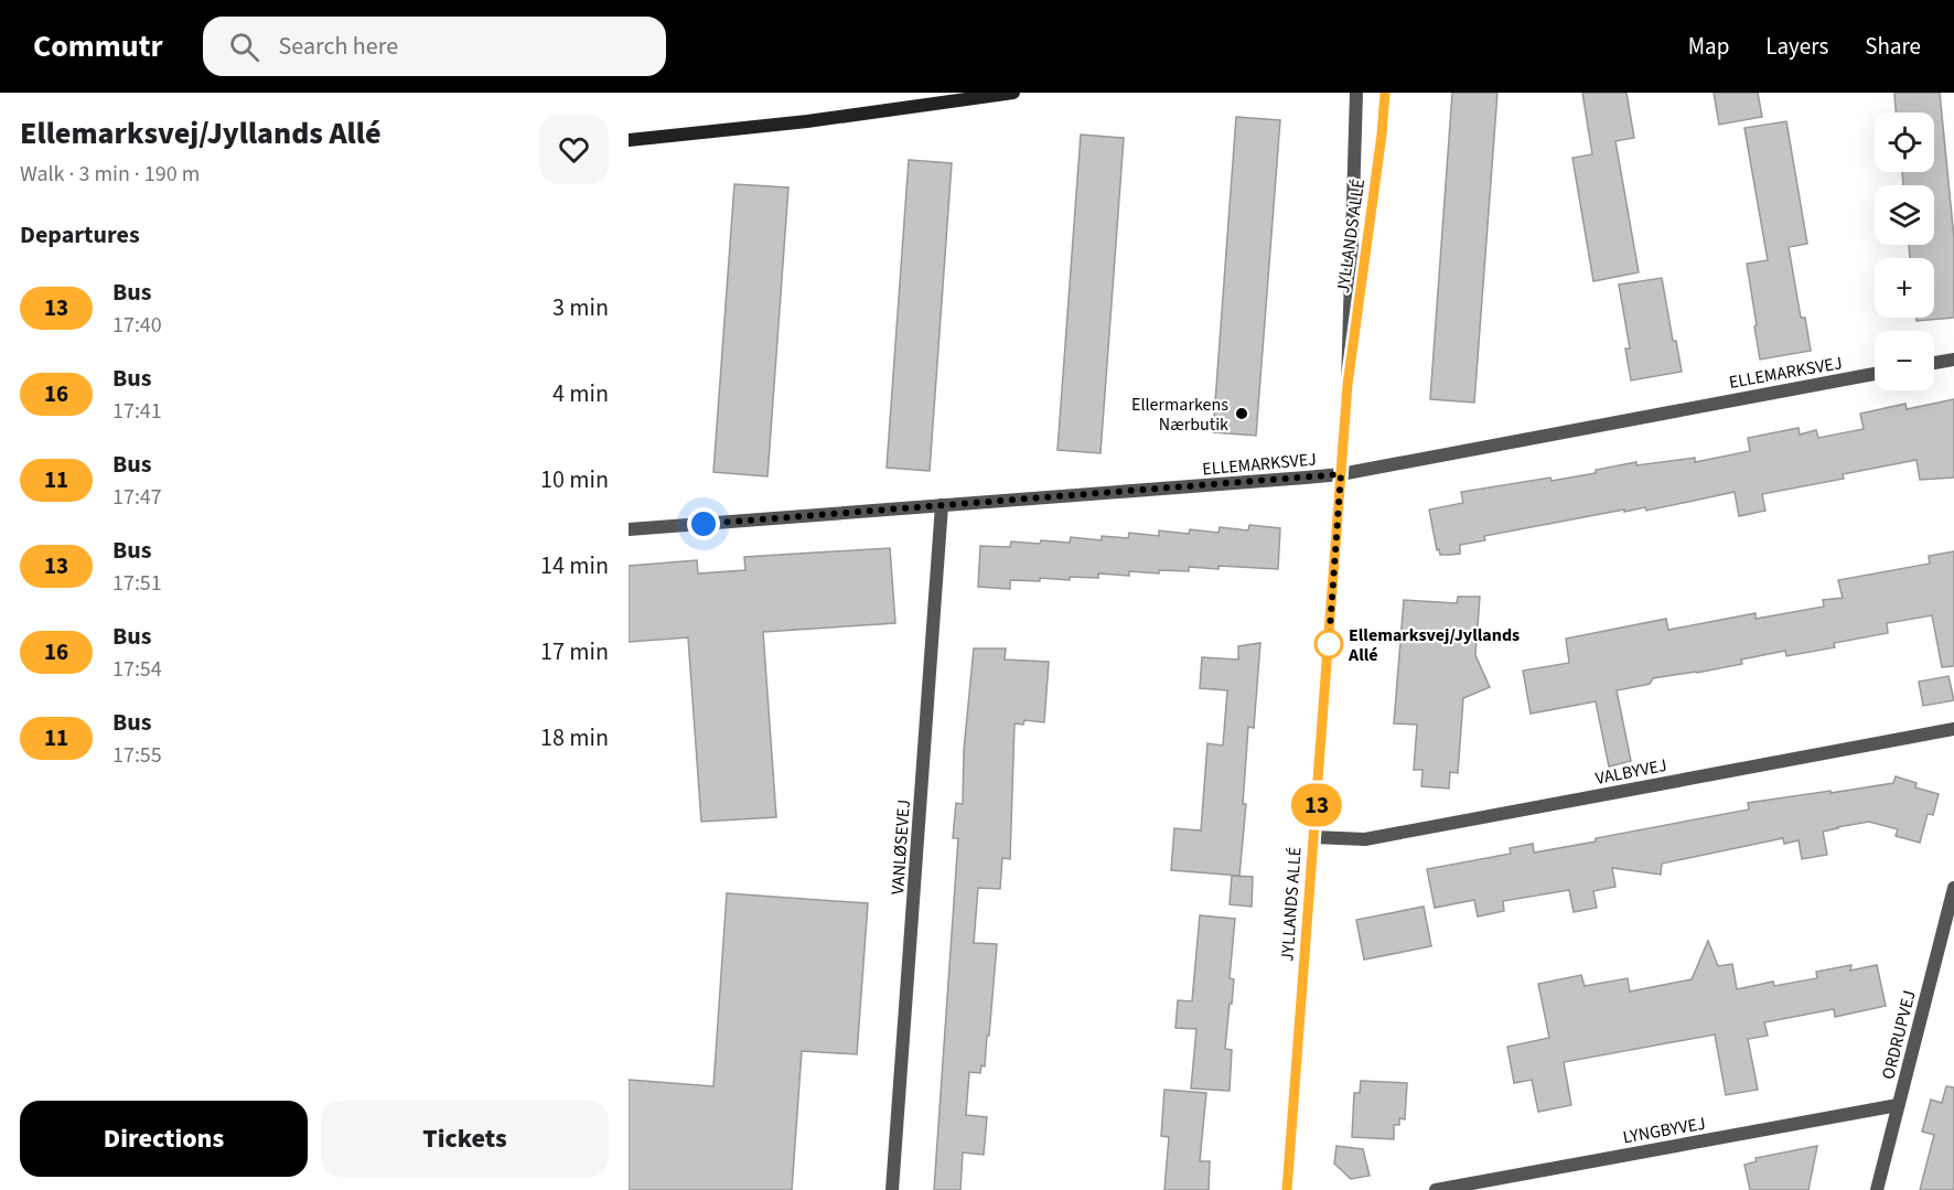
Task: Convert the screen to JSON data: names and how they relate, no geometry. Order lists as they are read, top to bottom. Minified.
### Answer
{"streets":{"street":["JYLLANDS ALLÉ","ELLEMARKSVEJ","VALBYVEJ","VANLØSEVEJ","ORDRUPVEJ","LYNGBYVEJ"]},"crossings":[["JYLLANDS ALLÉ","ELLEMARKSVEJ"],["JYLLANDS ALLÉ","VALBYVEJ"],["ELLEMARKSVEJ","VANLØSEVEJ"],["ORDRUPVEJ","LYNGBYVEJ"]],"places":["Ellermarkens Nærbutik","Ellemarksvej/Jyllands Allé"],"lines":["bus line 13"],"page":{"header":"Commutr","search":"Search here","nav":["Map","Layers","Share"],"heading":[["Ellemarksvej/Jyllands Allé","Walk · 3 min · 190 m"],"Departures"],"on_map":"13","map_buttons":["+","−"],"list":[{"mark":"13","name":"Bus","note":"17:40","value":"3 min"},{"mark":"16","name":"Bus","note":"17:41","value":"4 min"},{"mark":"11","name":"Bus","note":"17:47","value":"10 min"},{"mark":"13","name":"Bus","note":"17:51","value":"14 min"},{"mark":"16","name":"Bus","note":"17:54","value":"17 min"},{"mark":"11","name":"Bus","note":"17:55","value":"18 min"}],"buttons":["Directions","Tickets"]}}
